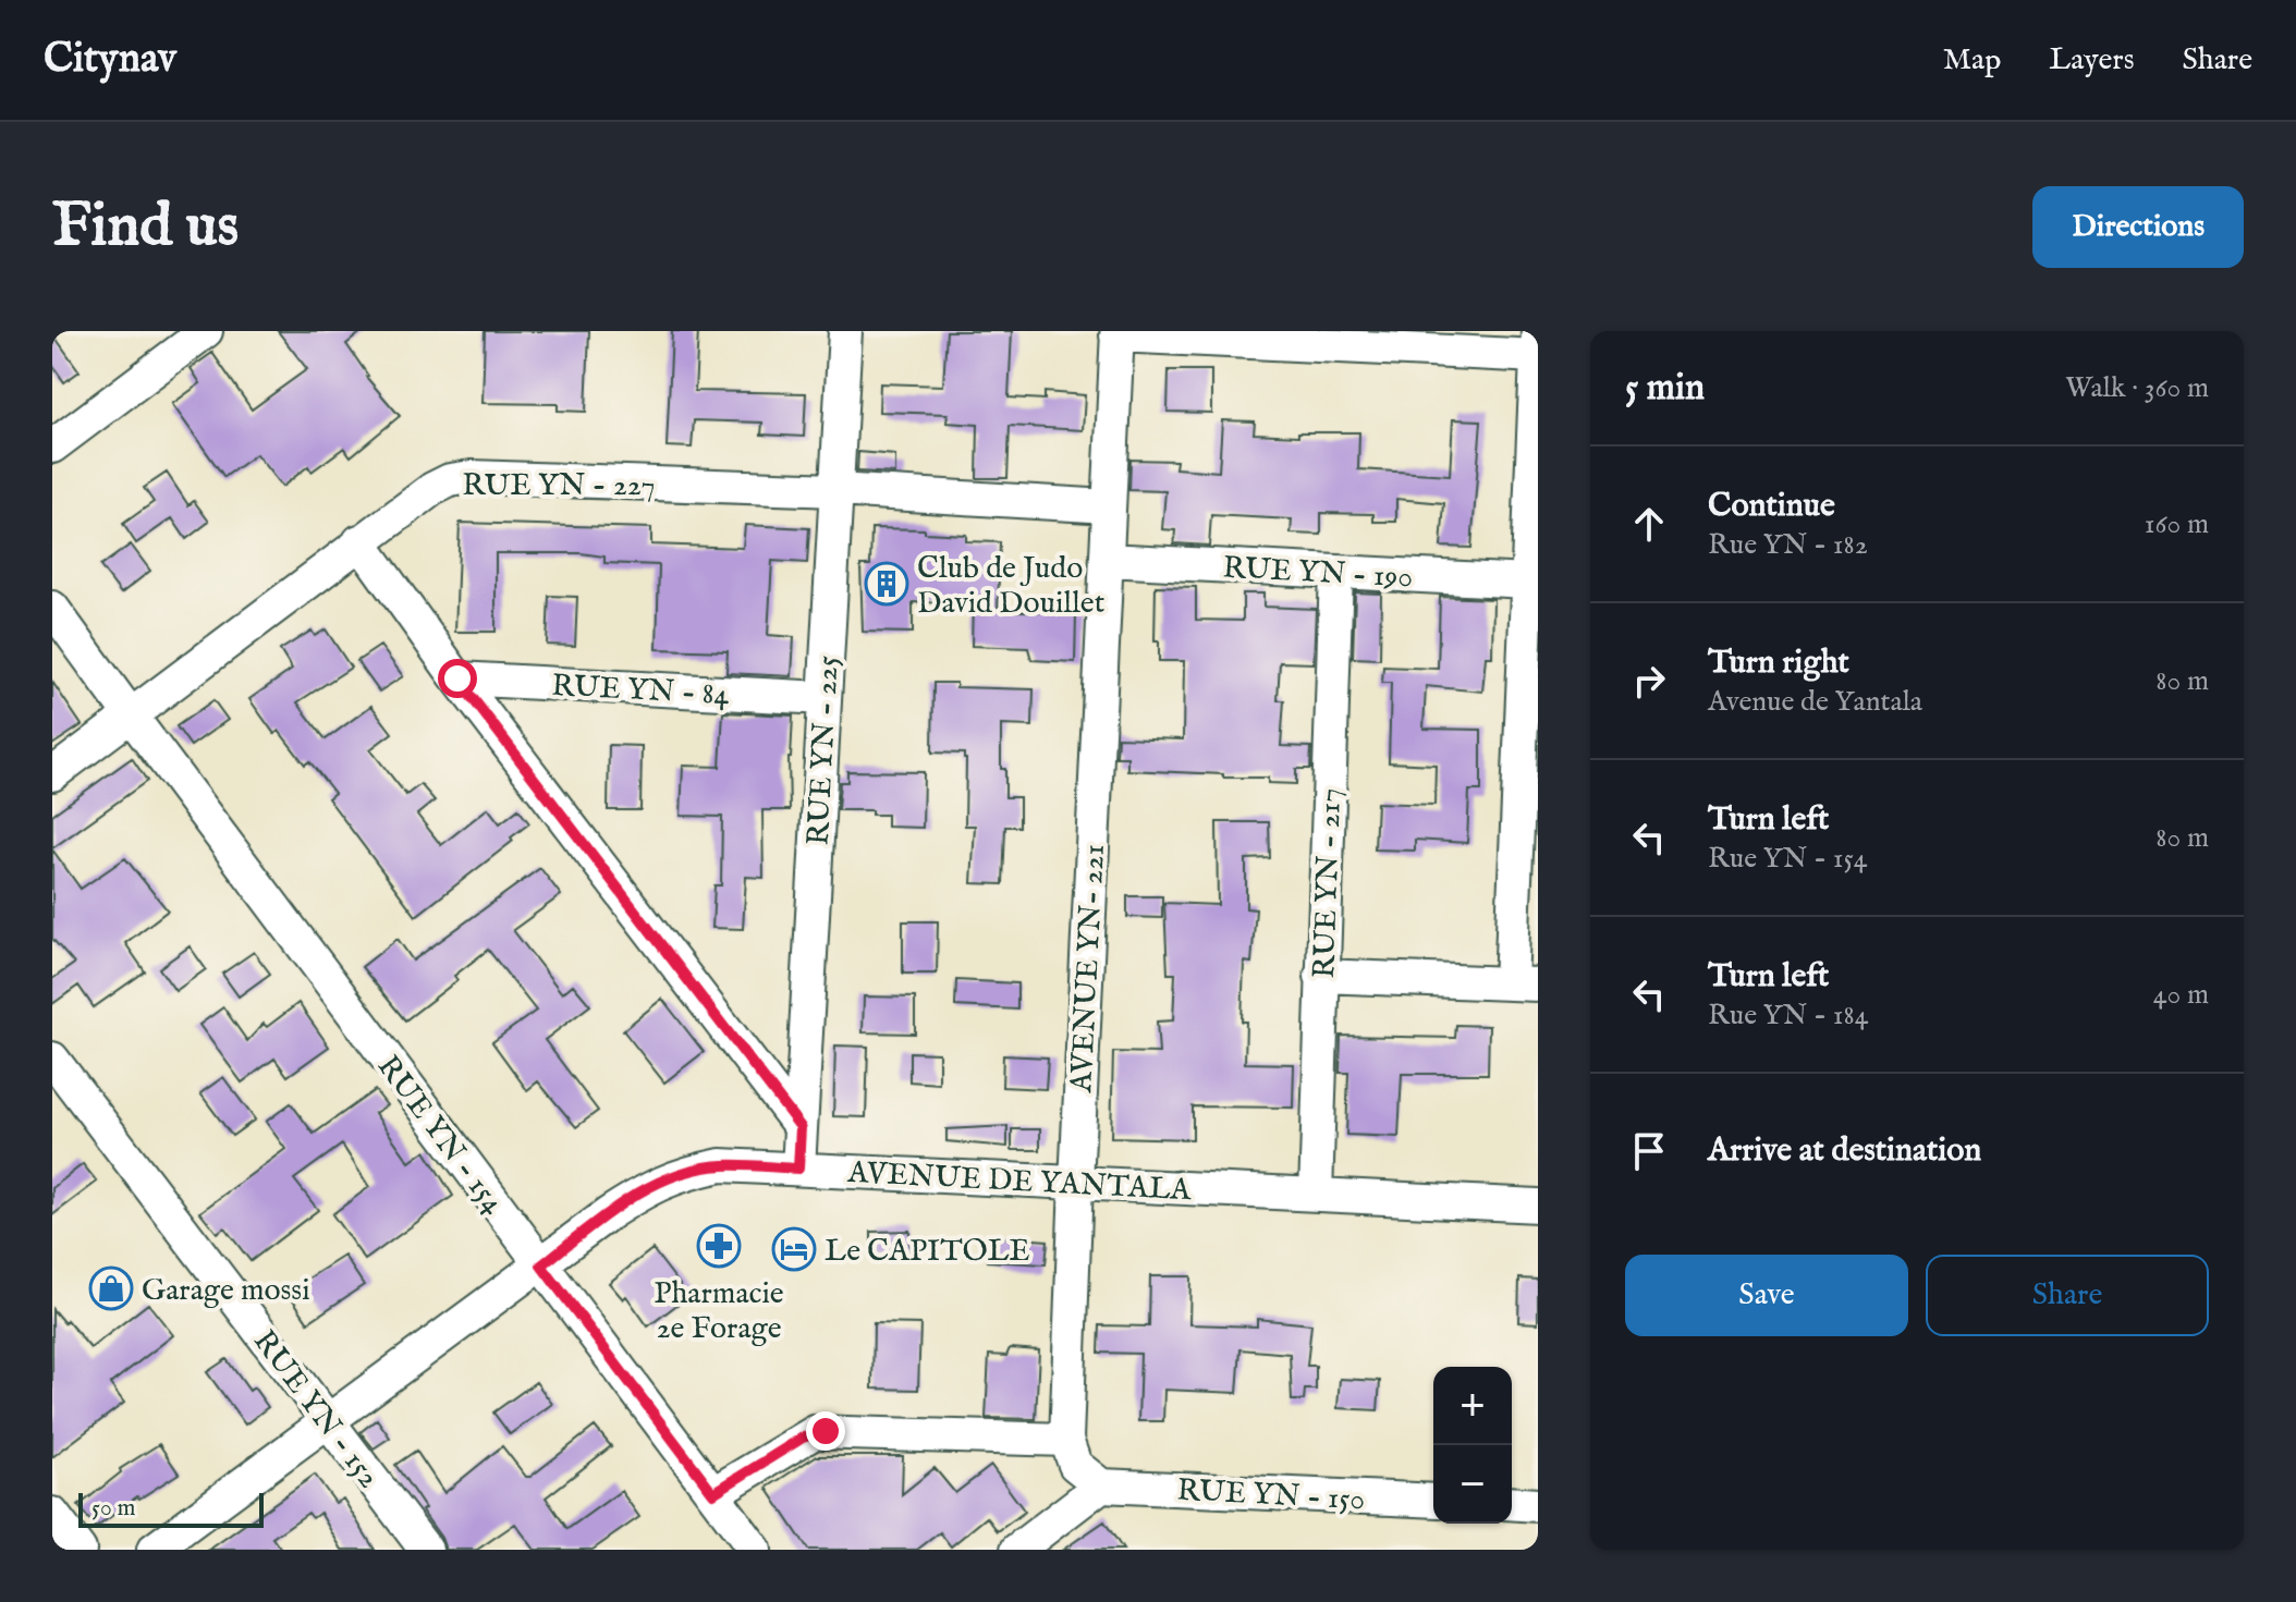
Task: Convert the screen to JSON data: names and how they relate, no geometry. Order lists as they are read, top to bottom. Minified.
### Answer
{"streets":{"street":["RUE YN - 227","RUE YN - 190","RUE YN - 84","RUE YN - 225","RUE YN - 217","AVENUE YN- 221","RUE YN - 154","AVENUE DE YANTALA","RUE YN - 152","RUE YN - 150"]},"crossings":[["RUE YN - 227","RUE YN - 225"],["RUE YN - 227","AVENUE YN- 221"],["RUE YN - 227","RUE YN - 154"],["RUE YN - 190","RUE YN - 217"],["RUE YN - 190","AVENUE YN- 221"],["RUE YN - 84","RUE YN - 225"],["RUE YN - 225","AVENUE DE YANTALA"],["RUE YN - 217","AVENUE DE YANTALA"],["AVENUE YN- 221","AVENUE DE YANTALA"],["RUE YN - 154","AVENUE DE YANTALA"],["AVENUE DE YANTALA","RUE YN - 152"]],"places":{"building":["Club de Judo David Douillet"],"pharmacy":["Pharmacie 2e Forage"],"hotel":["Le CAPITOLE"],"shop":["Garage mossi"]},"scale_bar":"50 m","page":{"header":"Citynav","nav":["Map","Layers","Share"],"buttons":["Directions",["Save","Share"]],"title":"Find us","heading":["5 min","Walk · 360 m"],"list":[["Continue","Rue YN - 182","160 m"],["Turn right","Avenue de Yantala","80 m"],["Turn left","Rue YN - 154","80 m"],["Turn left","Rue YN - 184","40 m"],"Arrive at destination"],"map_buttons":["+","−"],"scale":"50 m"}}
